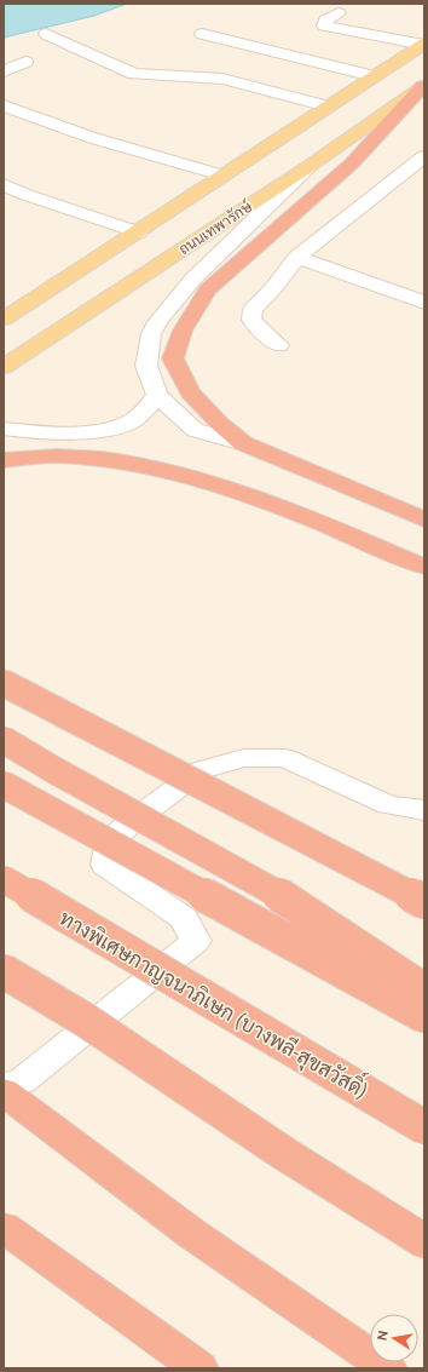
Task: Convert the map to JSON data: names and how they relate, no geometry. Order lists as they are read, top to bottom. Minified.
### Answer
{"streets":{"highway":["ทางพิเศษกาญจนาภิเษก (บางพลี-สุขสวัสดิ์)"],"main road":["ถนนเทพารักษ์"]},"north":"left"}
